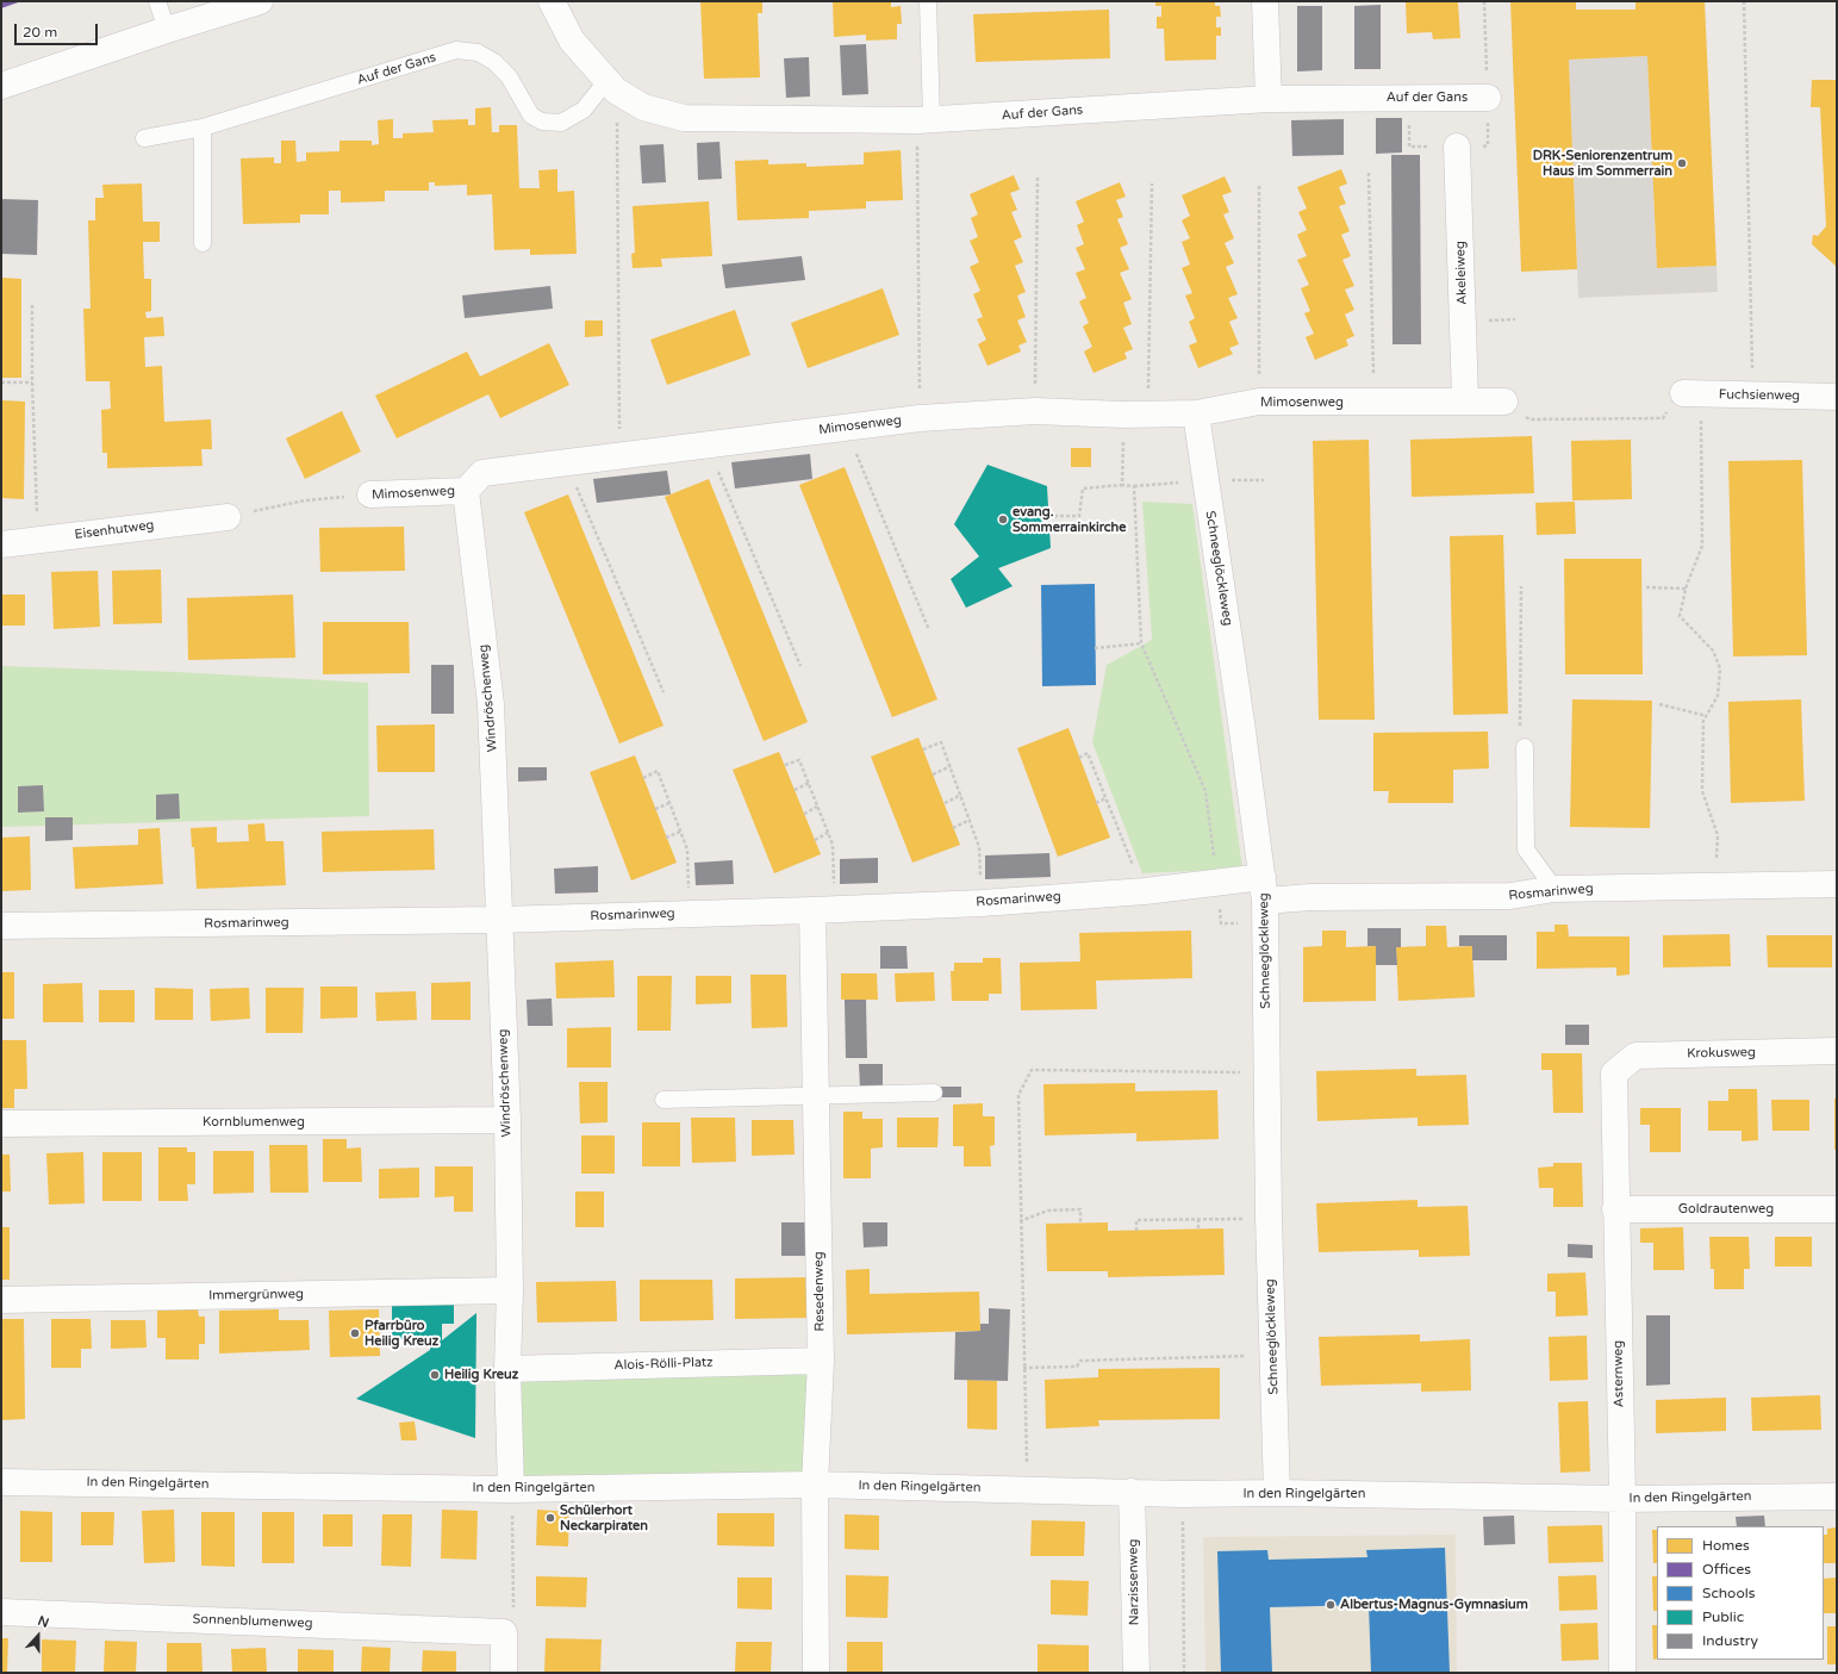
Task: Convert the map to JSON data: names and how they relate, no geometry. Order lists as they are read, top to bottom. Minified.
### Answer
{"streets":{"street":["Auf der Gans","Akeleiweg","Fuchsienweg","Mimosenweg","Eisenhutweg","Schneeglöckleweg","Windröschenweg","Rosmarinweg","Krokusweg","Kornblumenweg","Goldrautenweg","Resedenweg","Immergrünweg","Alois-Rölli-Platz","Asternweg","In den Ringelgärten","Narzissenweg","Sonnenblumenweg"]},"crossings":[["Akeleiweg","Mimosenweg"],["Mimosenweg","Eisenhutweg"],["Mimosenweg","Schneeglöckleweg"],["Mimosenweg","Windröschenweg"],["Schneeglöckleweg","Rosmarinweg"],["Schneeglöckleweg","In den Ringelgärten"],["Windröschenweg","Rosmarinweg"],["Windröschenweg","Kornblumenweg"],["Windröschenweg","Immergrünweg"],["Windröschenweg","Alois-Rölli-Platz"],["Windröschenweg","In den Ringelgärten"],["Rosmarinweg","Resedenweg"],["Krokusweg","Asternweg"],["Goldrautenweg","Asternweg"],["Resedenweg","Alois-Rölli-Platz"],["Resedenweg","In den Ringelgärten"],["Asternweg","In den Ringelgärten"],["In den Ringelgärten","Narzissenweg"]],"places":["DRK-Seniorenzentrum Haus im Sommerrain","evang. Sommerrainkirche","Pfarrbüro Heilig Kreuz","Heilig Kreuz","Schülerhort Neckarpiraten","Albertus-Magnus-Gymnasium"],"legend":["Homes","Offices","Schools","Public","Industry"],"scale_bar":"20 m","north":"top"}
